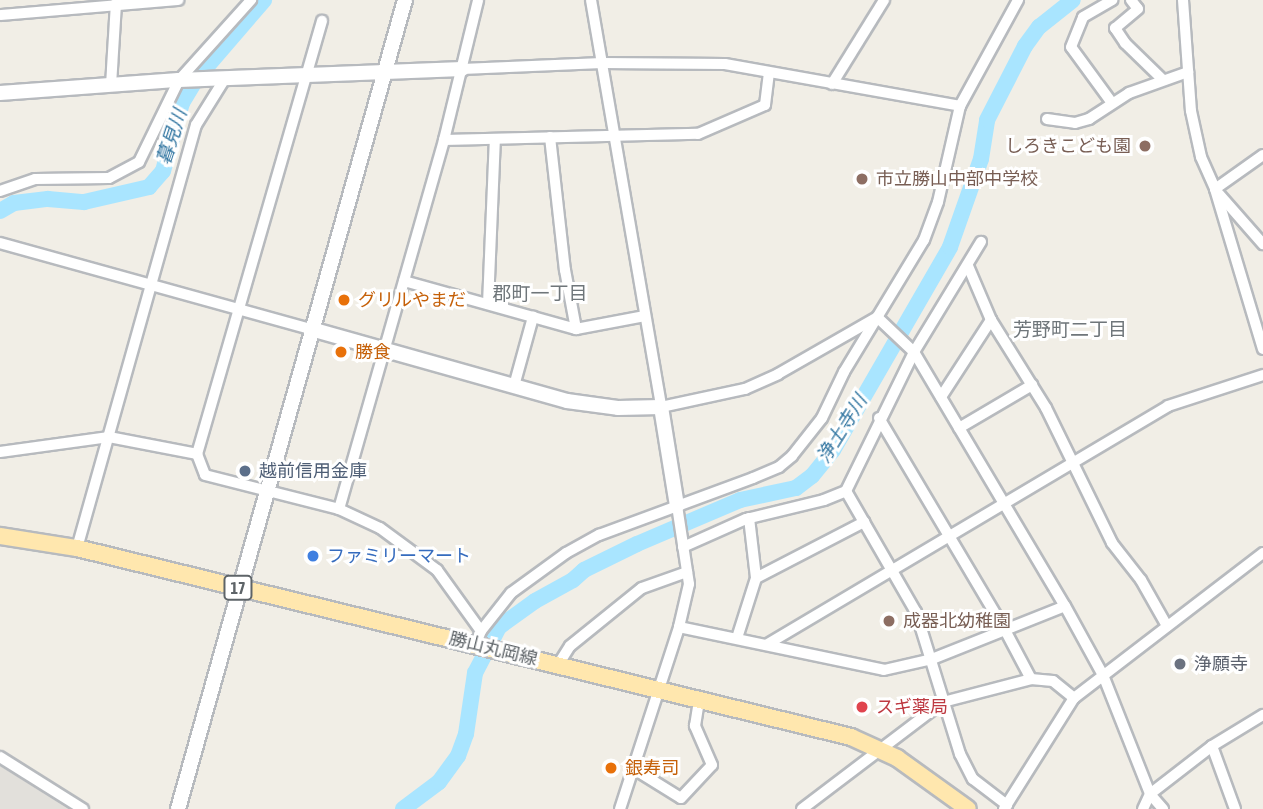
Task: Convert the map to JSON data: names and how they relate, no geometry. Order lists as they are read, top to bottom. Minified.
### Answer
{"streets":{"main road":["17","勝山丸岡線"]},"districts":["郡町一丁目","芳野町二丁目"],"water":["暮見川","浄土寺川"],"places":["しろきこども園","市立勝山中部中学校","グリルやまだ","勝食","越前信用金庫","ファミリーマート","成器北幼稚園","浄願寺","スギ薬局","銀寿司"]}
